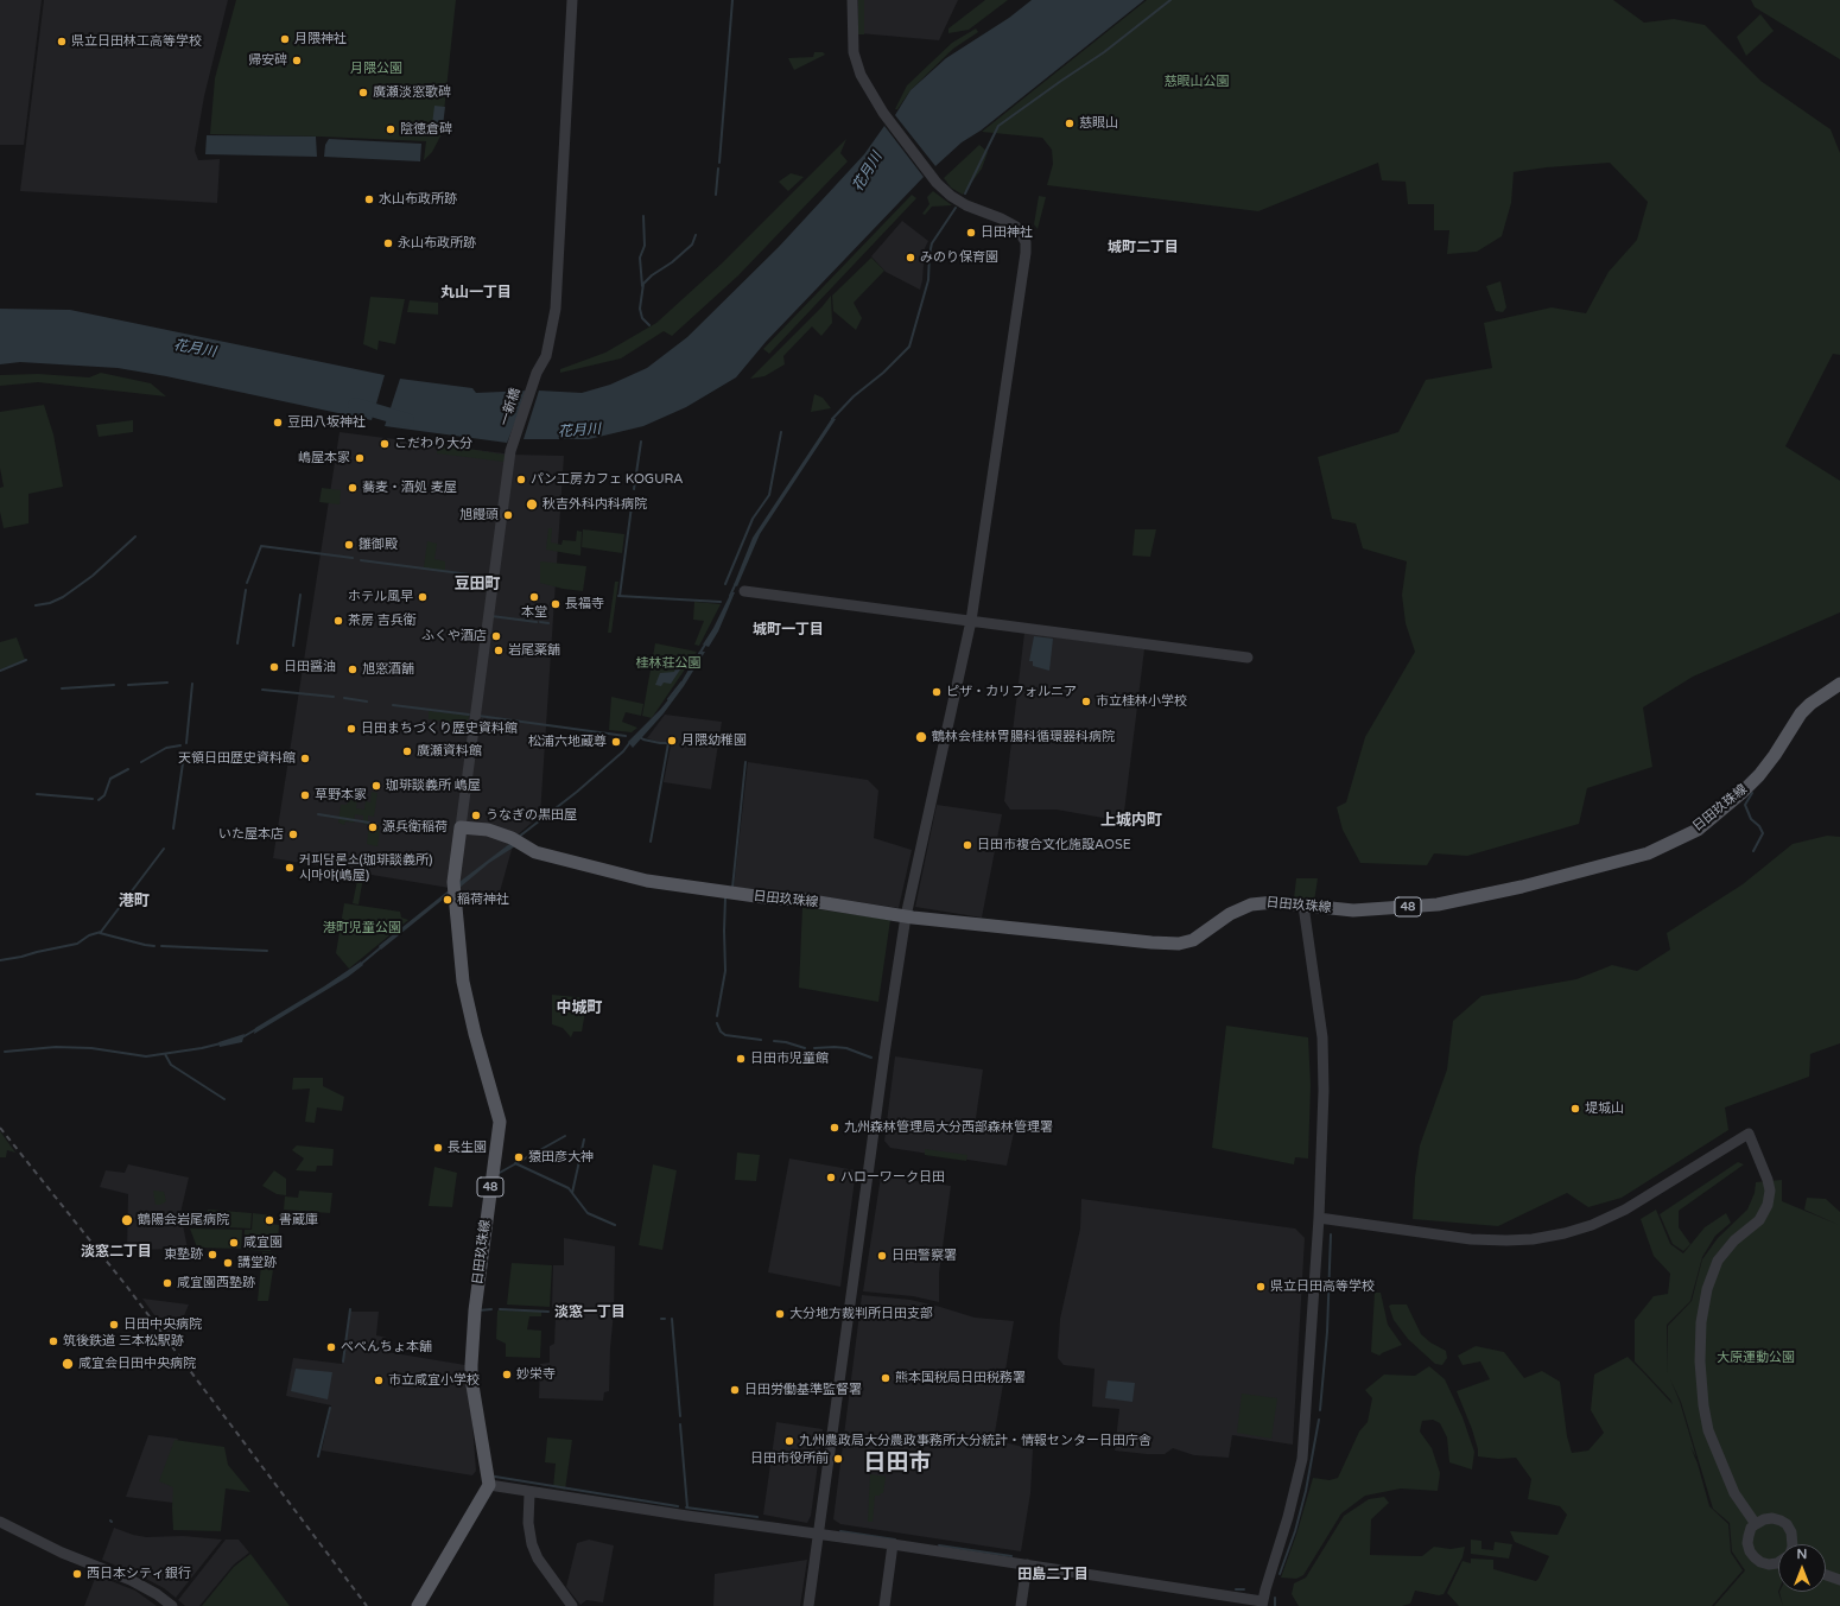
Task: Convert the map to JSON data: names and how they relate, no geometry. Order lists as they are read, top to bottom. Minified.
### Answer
{"streets":{"main road":["日田玖珠線","48"],"street":["一新橋"]},"crossings":[["一新橋","日田玖珠線"]],"districts":["城町二丁目","丸山一丁目","豆田町","城町一丁目","上城内町","港町","中城町","淡窓二丁目","淡窓一丁目","日田市","田島二丁目"],"water":["花月川"],"parks":["月隈公園","慈眼山公園","桂林荘公園","港町児童公園","大原運動公園"],"places":["月隈神社","県立日田林工高等学校","帰安碑","廣瀬淡窓歌碑","慈眼山","陰徳倉碑","水山布政所跡","日田神社","永山布政所跡","みのり保育園","豆田八坂神社","こだわり大分","嶋屋本家","パン工房カフェ KOGURA","蕎麦・酒処 麦屋","秋吉外科内科病院","旭饅頭","雛御殿","ホテル風早","本堂","長福寺","茶房 吉兵衛","ふくや酒店","岩尾薬舗","日田醤油","旭窓酒舗","ピザ・カリフォルニア","市立桂林小学校","日田まちづくり歴史資料館","鶴林会桂林胃腸科循環器科病院","月隈幼稚園","松浦六地蔵尊","廣瀬資料館","天領日田歴史資料館","珈琲談義所 嶋屋","草野本家","うなぎの黒田屋","源兵衛稲荷","いた屋本店","日田市複合文化施設AOSE","커피담론소(珈琲談義所) 시마야(嶋屋)","稲荷神社","日田市児童館","堤城山","九州森林管理局大分西部森林管理署","長生園","猿田彦大神","ハローワーク日田","鶴陽会岩尾病院","書蔵庫","咸宜園","東塾跡","日田警察署","講堂跡","咸宜園西塾跡","県立日田高等学校","大分地方裁判所日田支部","日田中央病院","筑後鉄道 三本松駅跡","べべんちょ本舗","咸宜会日田中央病院","妙栄寺","熊本国税局日田税務署","市立咸宜小学校","日田労働基準監督署","九州農政局大分農政事務所大分統計・情報センター日田庁舎","日田市役所前","西日本シティ銀行"],"north":"top"}
